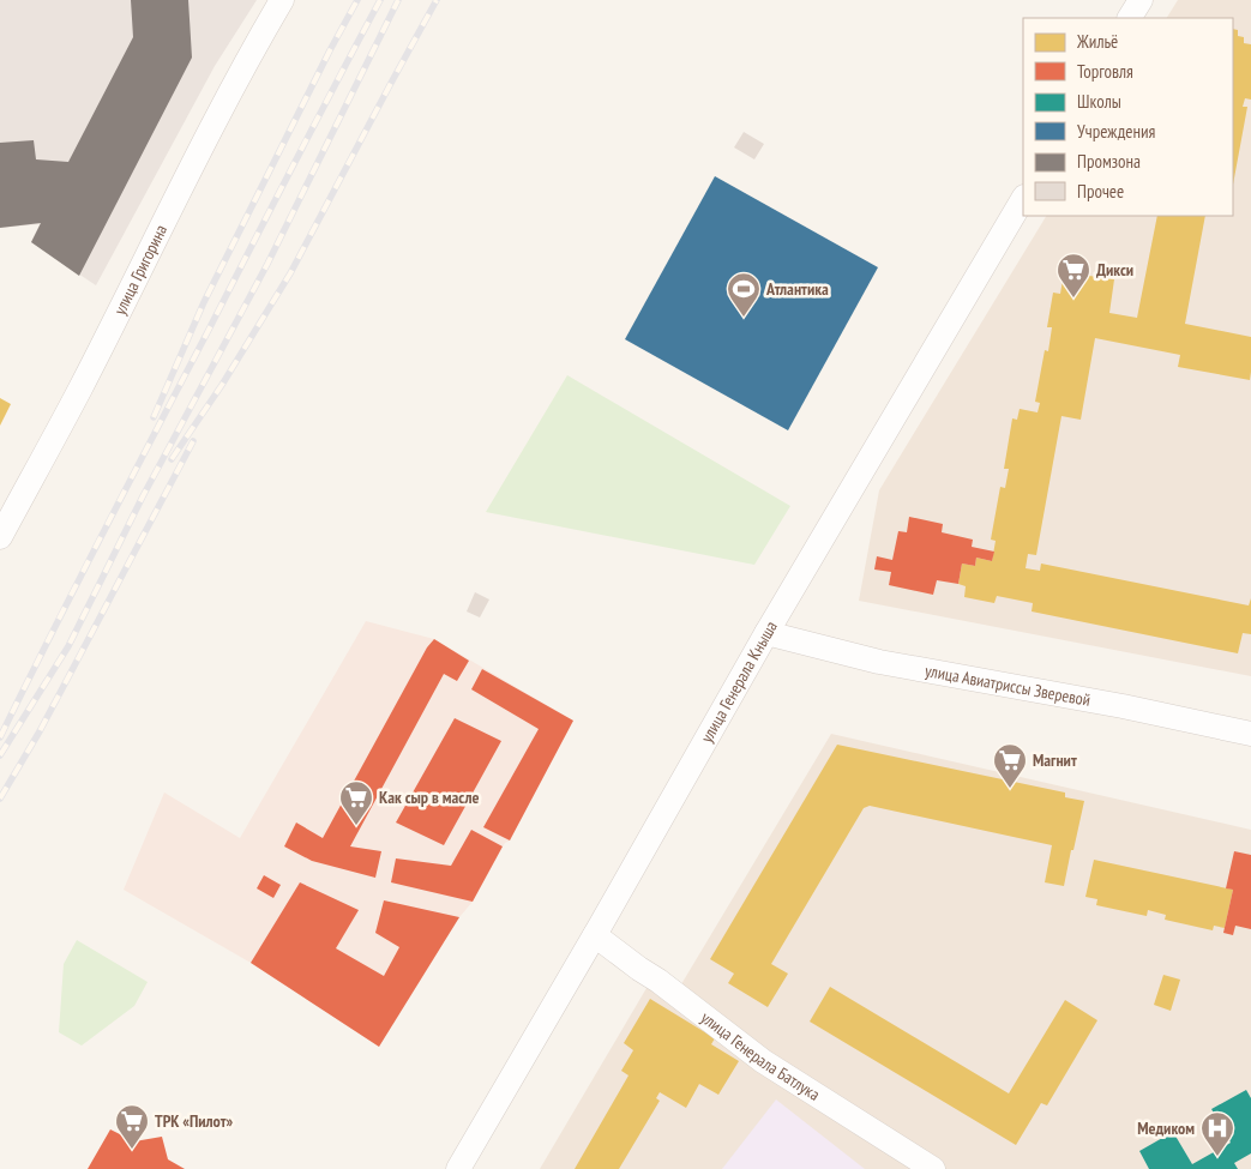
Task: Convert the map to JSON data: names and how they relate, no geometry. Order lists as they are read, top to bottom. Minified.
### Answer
{"streets":{"street":["улица Григорина","улица Генерала Кныша","улица Авиатриссы Зверевой","улица Генерала Батлука"]},"crossings":[["улица Генерала Кныша","улица Авиатриссы Зверевой"],["улица Генерала Кныша","улица Генерала Батлука"]],"places":{"supermarket":["Дикси","Магнит","Как сыр в масле","ТРК «Пилот»"],"sports":["Атлантика"],"hospital":["Медиком"]},"legend":["Жильё","Торговля","Школы","Учреждения","Промзона","Прочее"]}
